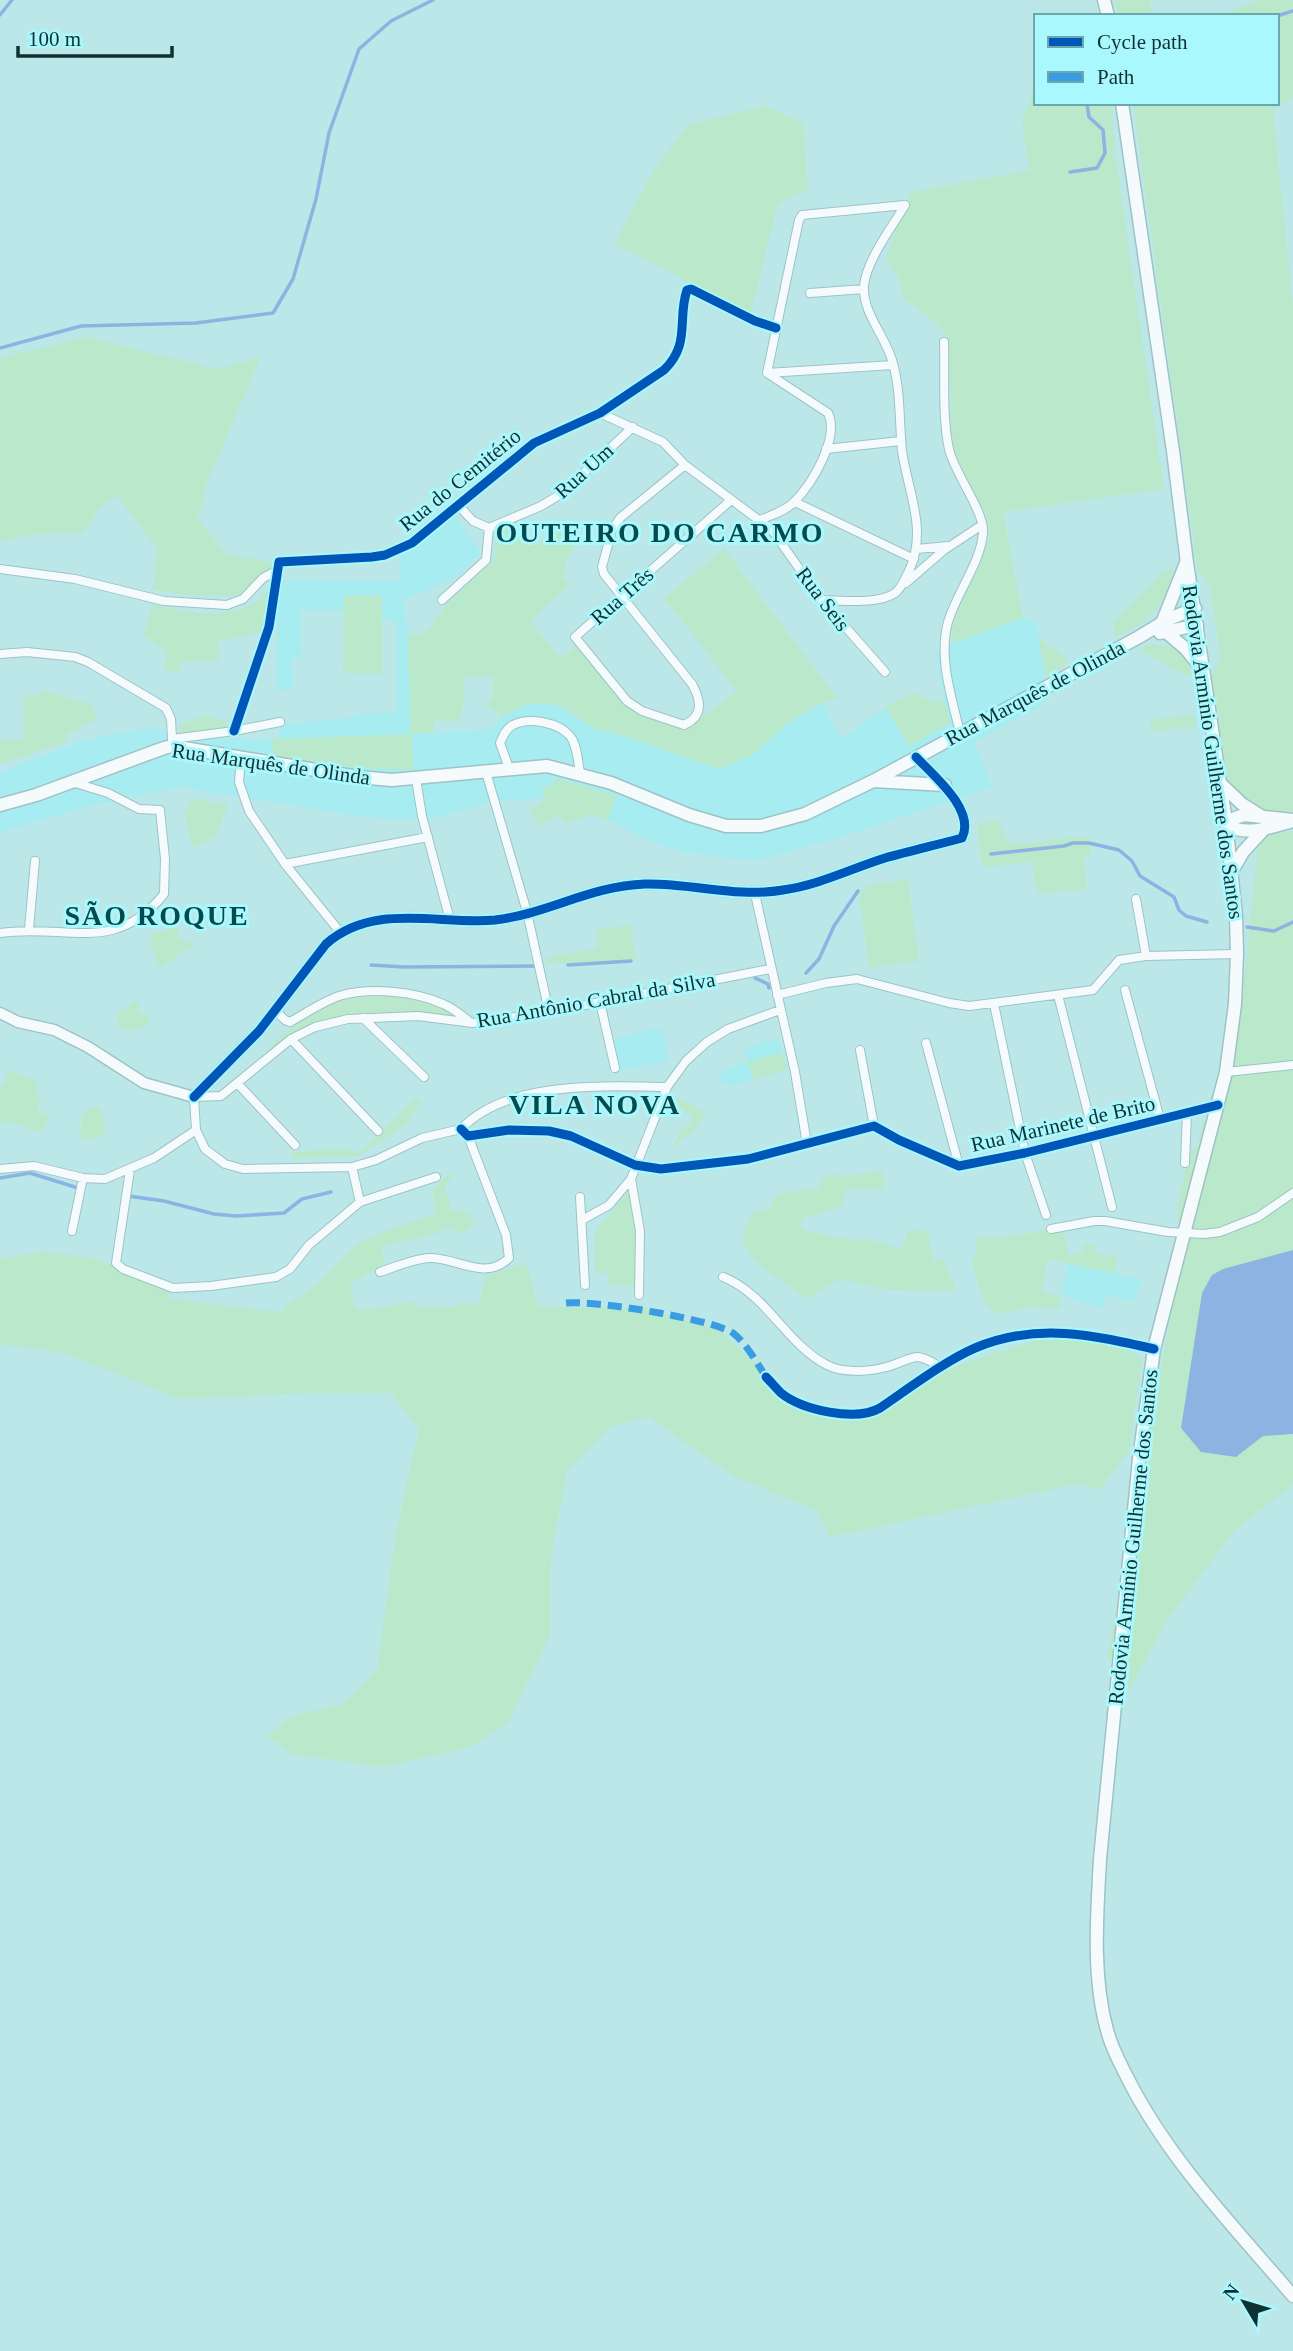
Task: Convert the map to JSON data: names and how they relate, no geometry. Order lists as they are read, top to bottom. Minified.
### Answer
{"streets":{"main road":["Rua Marquês de Olinda","Rodovia Armínio Guilherme dos Santos"],"street":["Rua Um","Rua do Cemitério","Rua Três","Rua Seis","Rua Antônio Cabral da Silva","Rua Marinete de Brito"]},"crossings":[["Rua Três","Rua Seis"],["Rodovia Armínio Guilherme dos Santos","Rua Marinete de Brito"]],"districts":["OUTEIRO DO CARMO","SÃO ROQUE","VILA NOVA"],"legend":["Cycle path","Path"],"scale_bar":"100 m","north":"top left"}
